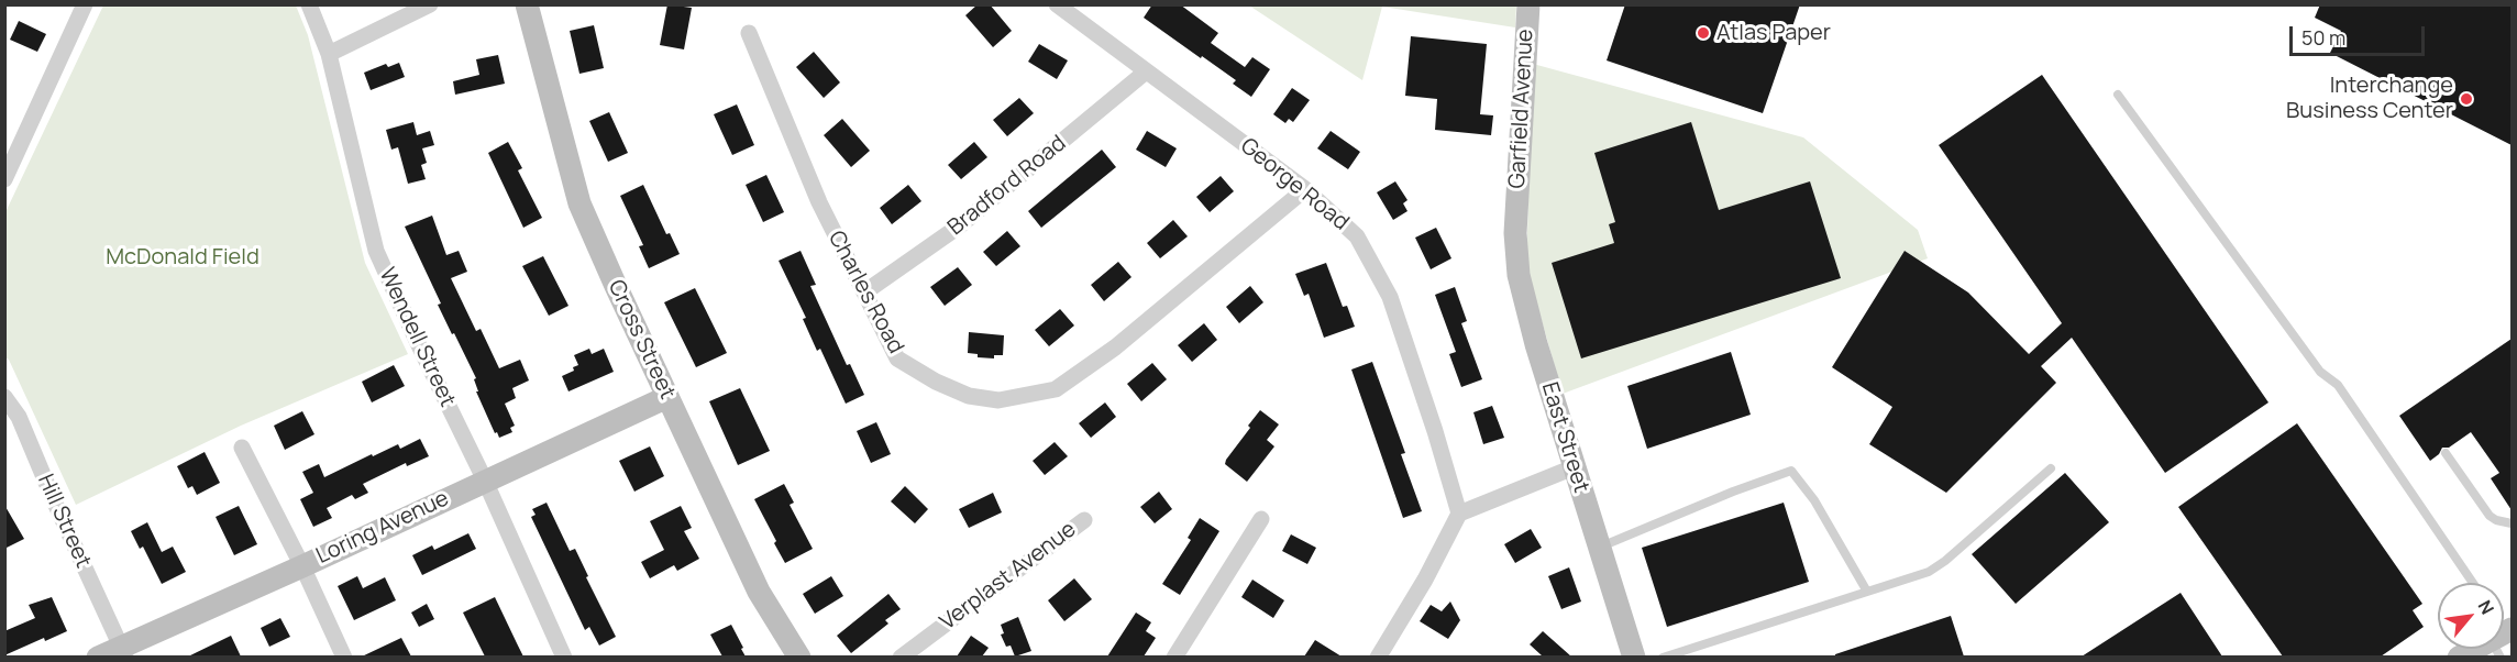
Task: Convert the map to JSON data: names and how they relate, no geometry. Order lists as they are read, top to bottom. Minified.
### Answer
{"streets":{"street":["Garfield Avenue","George Road","Bradford Road","Charles Road","Wendell Street","Cross Street","East Street","Hill Street","Loring Avenue","Verplast Avenue"]},"crossings":[["Garfield Avenue","East Street"],["George Road","Bradford Road"],["George Road","Charles Road"],["Bradford Road","Charles Road"],["Wendell Street","Loring Avenue"],["Cross Street","Loring Avenue"],["Hill Street","Loring Avenue"]],"parks":["McDonald Field"],"places":["Atlas Paper","Interchange Business Center"],"scale_bar":"50 m","north":"top right"}
